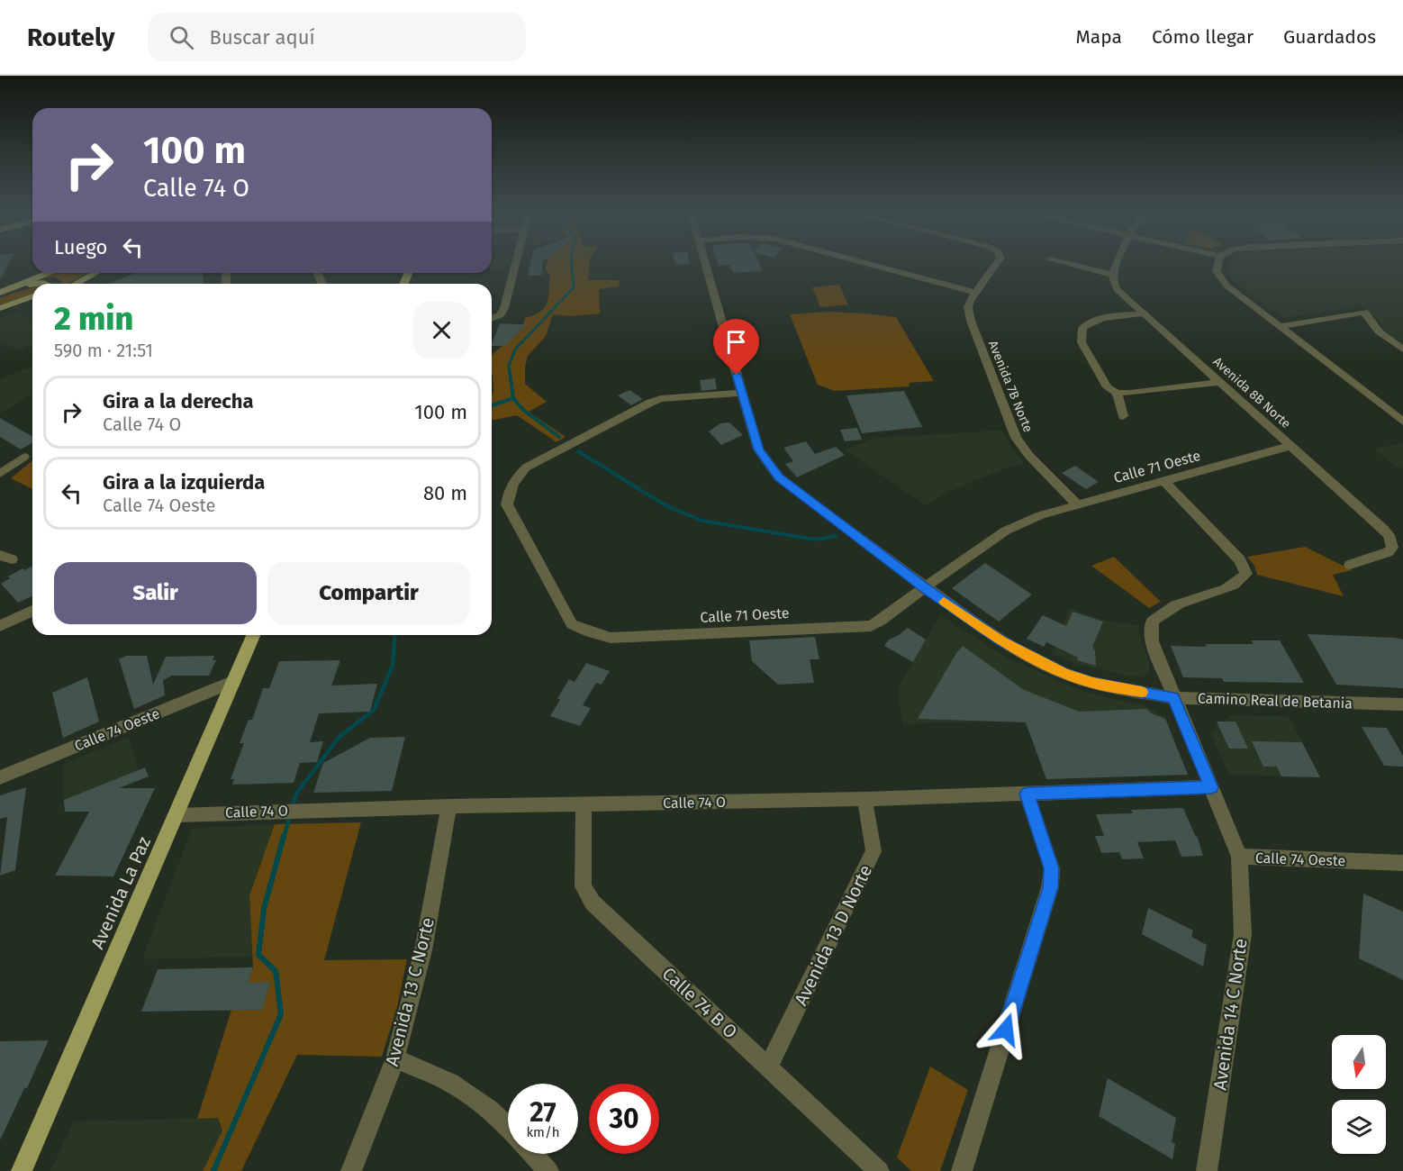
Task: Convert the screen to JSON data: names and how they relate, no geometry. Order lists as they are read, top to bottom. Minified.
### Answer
{"streets":{"main road":["Avenida La Paz"],"street":["Avenida 7B Norte","Avenida 8B Norte","Calle 71 Oeste","Camino Real de Betania","Calle 74 Oeste","Calle 74 O","Avenida 13 D Norte","Avenida 13 C Norte","Calle 74 B O","Avenida 14 C Norte"]},"crossings":[["Avenida 7B Norte","Calle 71 Oeste"],["Avenida 8B Norte","Calle 71 Oeste"],["Calle 71 Oeste","Camino Real de Betania"],["Calle 71 Oeste","Calle 74 Oeste"],["Camino Real de Betania","Calle 74 Oeste"],["Calle 74 Oeste","Calle 74 O"],["Calle 74 Oeste","Avenida La Paz"],["Calle 74 Oeste","Avenida 14 C Norte"],["Calle 74 O","Avenida La Paz"],["Calle 74 O","Avenida 13 D Norte"],["Calle 74 O","Avenida 13 C Norte"],["Calle 74 O","Calle 74 B O"],["Avenida 13 D Norte","Calle 74 B O"]],"north":"bottom","page":{"header":"Routely","search":"Buscar aquí","nav":["Mapa","Cómo llegar","Guardados"],"turn":["100 m","Calle 74 O"],"then":"Luego","heading":["2 min","590 m · 21:51"],"list":[{"name":"Gira a la derecha","note":"Calle 74 O","value":"100 m"},{"name":"Gira a la izquierda","note":"Calle 74 Oeste","value":"80 m"}],"buttons":["Salir","Compartir"],"speed":"27 km/h","limit":"30"}}
